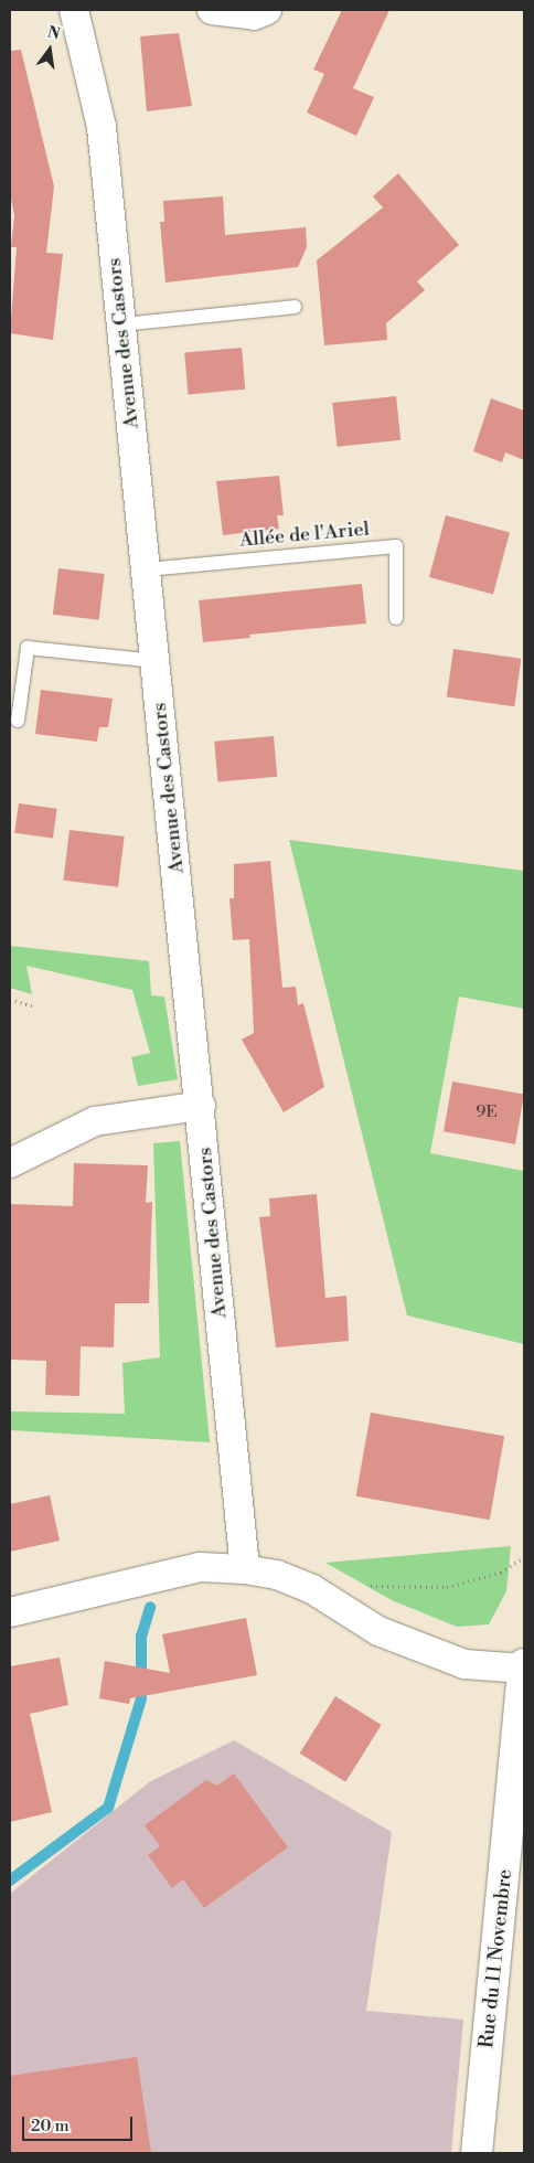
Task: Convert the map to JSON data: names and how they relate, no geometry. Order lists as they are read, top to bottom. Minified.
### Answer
{"streets":{"street":["Avenue des Castors","Rue du 11 Novembre"],"lane":["Allée de l'Ariel"]},"crossings":[["Avenue des Castors","Allée de l'Ariel"]],"house_numbers":["9E"],"scale_bar":"20 m","north":"top"}
